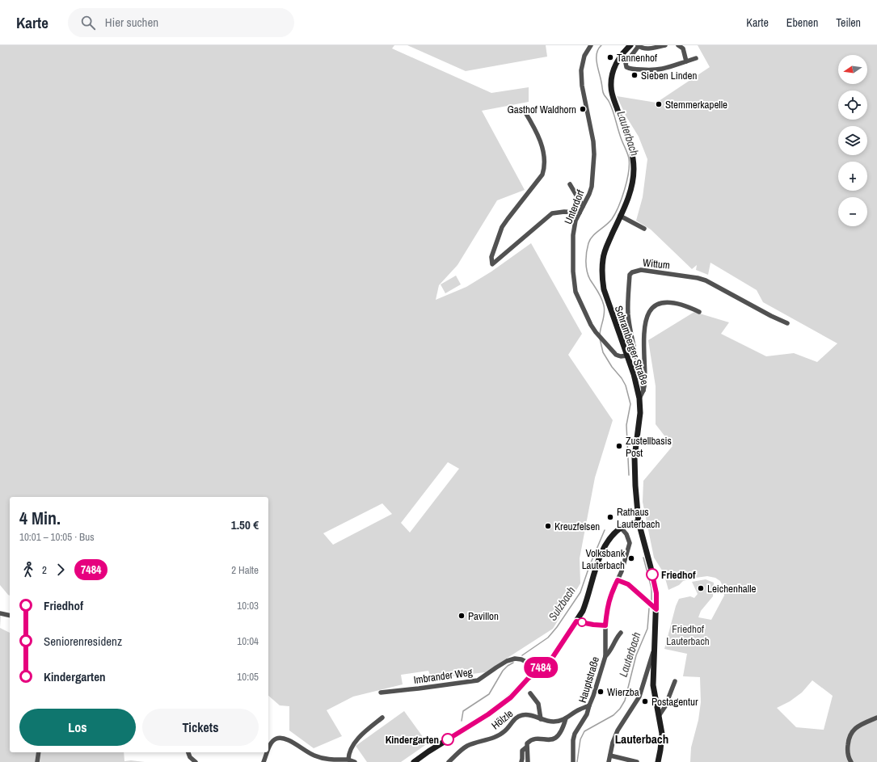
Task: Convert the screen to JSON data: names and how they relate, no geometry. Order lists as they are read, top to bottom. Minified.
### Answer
{"streets":{"main road":["Schramberger Straße"],"street":["Unterdorf","Wittum","Imbrander Weg","Hauptstraße","Hölzle"]},"crossings":[["Unterdorf","Schramberger Straße"]],"districts":["Lauterbach"],"water":["Lauterbach","Sulzbach"],"parks":["Friedhof Lauterbach"],"places":["Tannenhof","Sieben Linden","Stemmerkapelle","Gasthof Waldhorn","Zustellbasis Post","Rathaus Lauterbach","Kreuzfelsen","Volksbank Lauterbach","Friedhof","Leichenhalle","Pavillon","Wierzba","Postagentur","Kindergarten"],"lines":["bus line 7484"],"north":"left","page":{"header":"Karte","search":"Hier suchen","nav":["Karte","Ebenen","Teilen"],"on_map":"7484","map_buttons":["+","−"],"heading":["4 Min.","10:01 – 10:05 · Bus","1.50 €"],"legs":["2","7484","2 Halte"],"list":[{"name":"Friedhof","value":"10:03"},{"name":"Seniorenresidenz","value":"10:04"},{"name":"Kindergarten","value":"10:05"}],"buttons":["Los","Tickets"]}}
